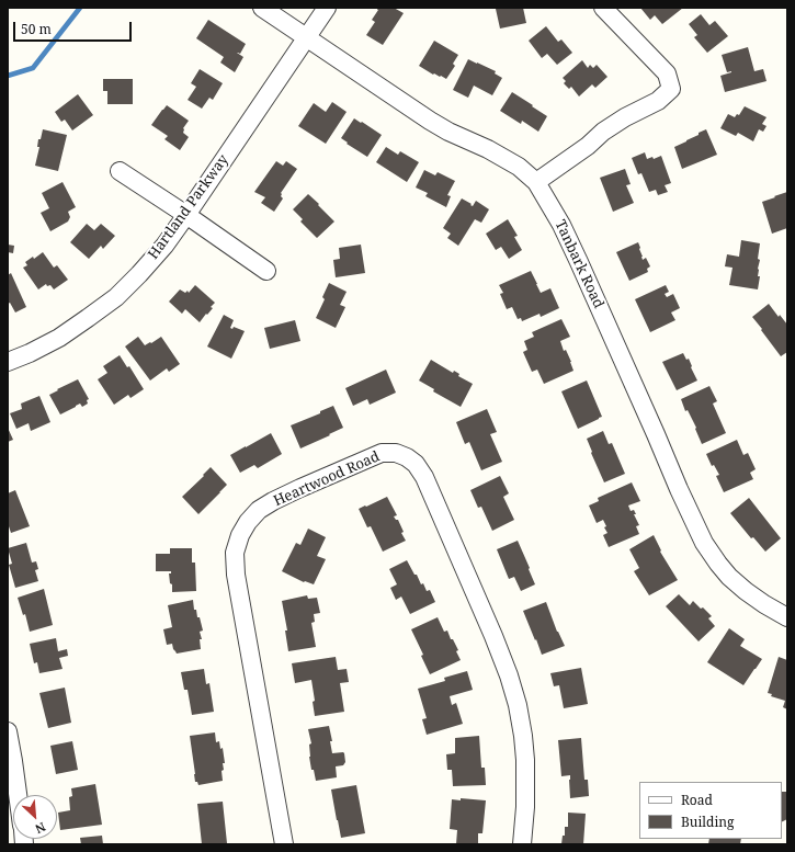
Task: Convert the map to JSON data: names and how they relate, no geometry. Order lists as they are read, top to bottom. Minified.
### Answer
{"streets":{"street":["Hartland Parkway","Tanbark Road","Heartwood Road"]},"crossings":[["Hartland Parkway","Tanbark Road"]],"legend":["Road","Building"],"scale_bar":"50 m","north":"bottom right"}
